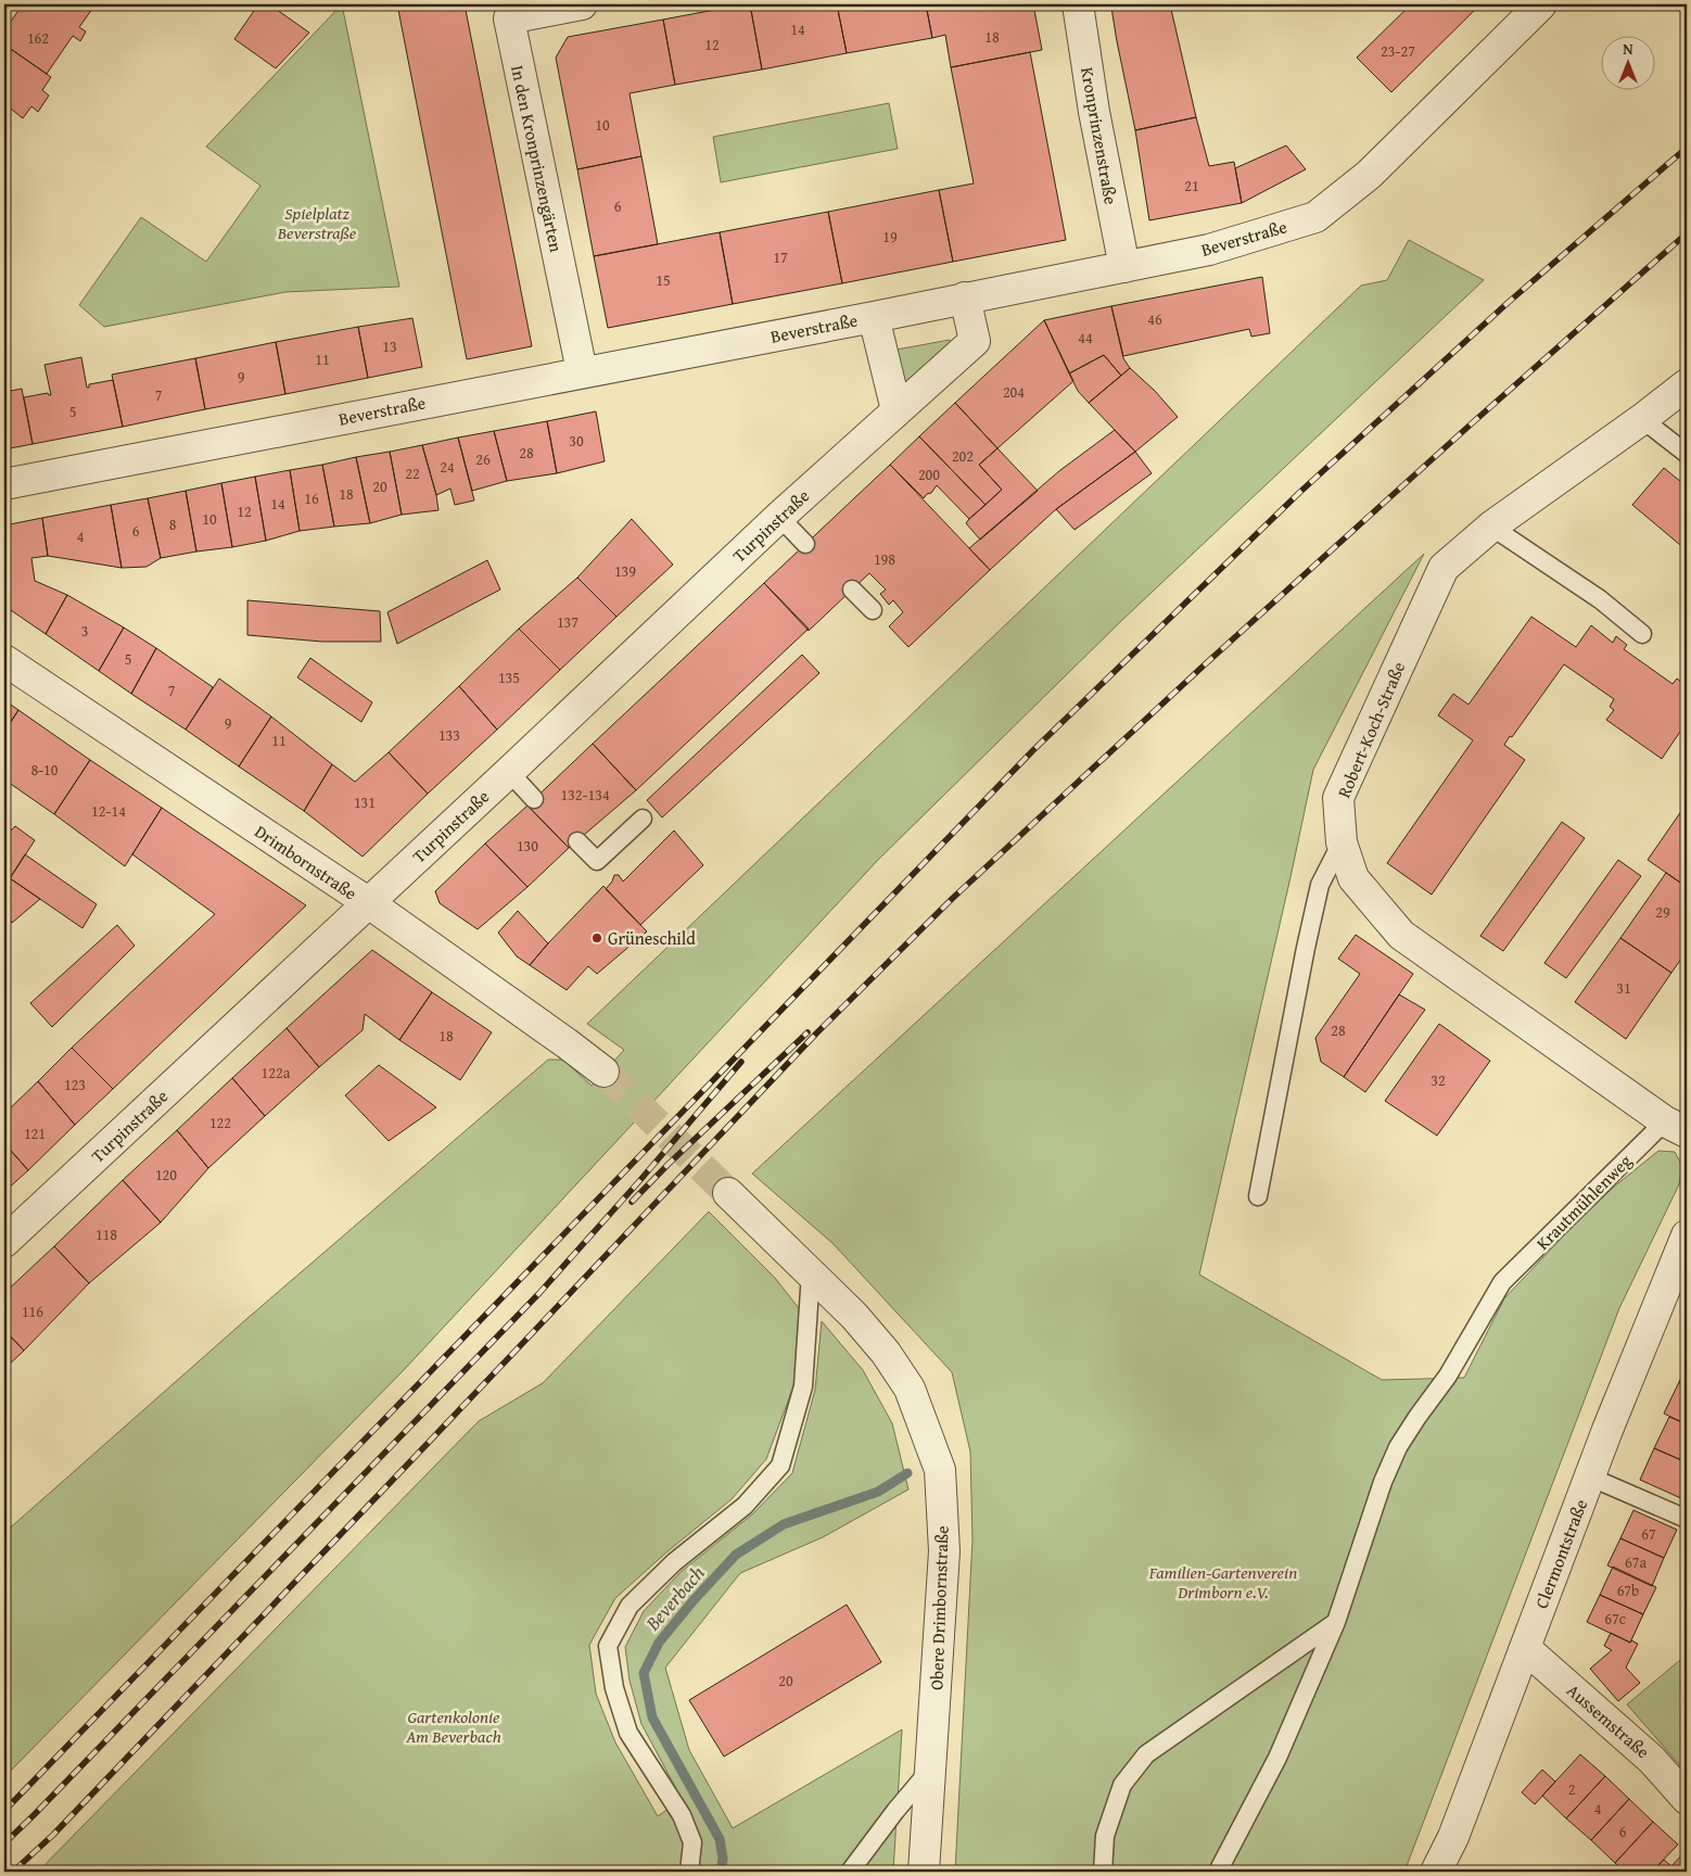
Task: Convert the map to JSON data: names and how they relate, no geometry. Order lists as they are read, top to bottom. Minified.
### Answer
{"streets":{"street":["Kronprinzenstraße","In den Kronprinzengärten","Beverstraße","Turpinstraße","Robert-Koch-Straße","Drimbornstraße","Clermontstraße","Obere Drimbornstraße","Aussemstraße"],"lane":["Krautmühlenweg"]},"crossings":[["Kronprinzenstraße","Beverstraße"],["In den Kronprinzengärten","Beverstraße"],["Beverstraße","Turpinstraße"],["Turpinstraße","Drimbornstraße"],["Robert-Koch-Straße","Krautmühlenweg"],["Clermontstraße","Aussemstraße"]],"water":["Beverbach"],"parks":["Spielplatz Beverstraße","Familien-Gartenverein Drimborn e.V.","Gartenkolonie Am Beverbach"],"places":["Grüneschild"],"house_numbers":["14","18","162","12","23-27","10","21","6","19","17","15","46","44","13","11","9","204","7","5","30","28","202","26","24","22","200","20","18","16","14","12","10","8","6","4","198","139","137","3","5","135","7","9","133","11","8-10","132-134","131","12-14","130","29","31","28","18","122a","32","123","122","121","120","118","116","67","67a","67b","67c","20","2","4","6"],"north":"top"}
